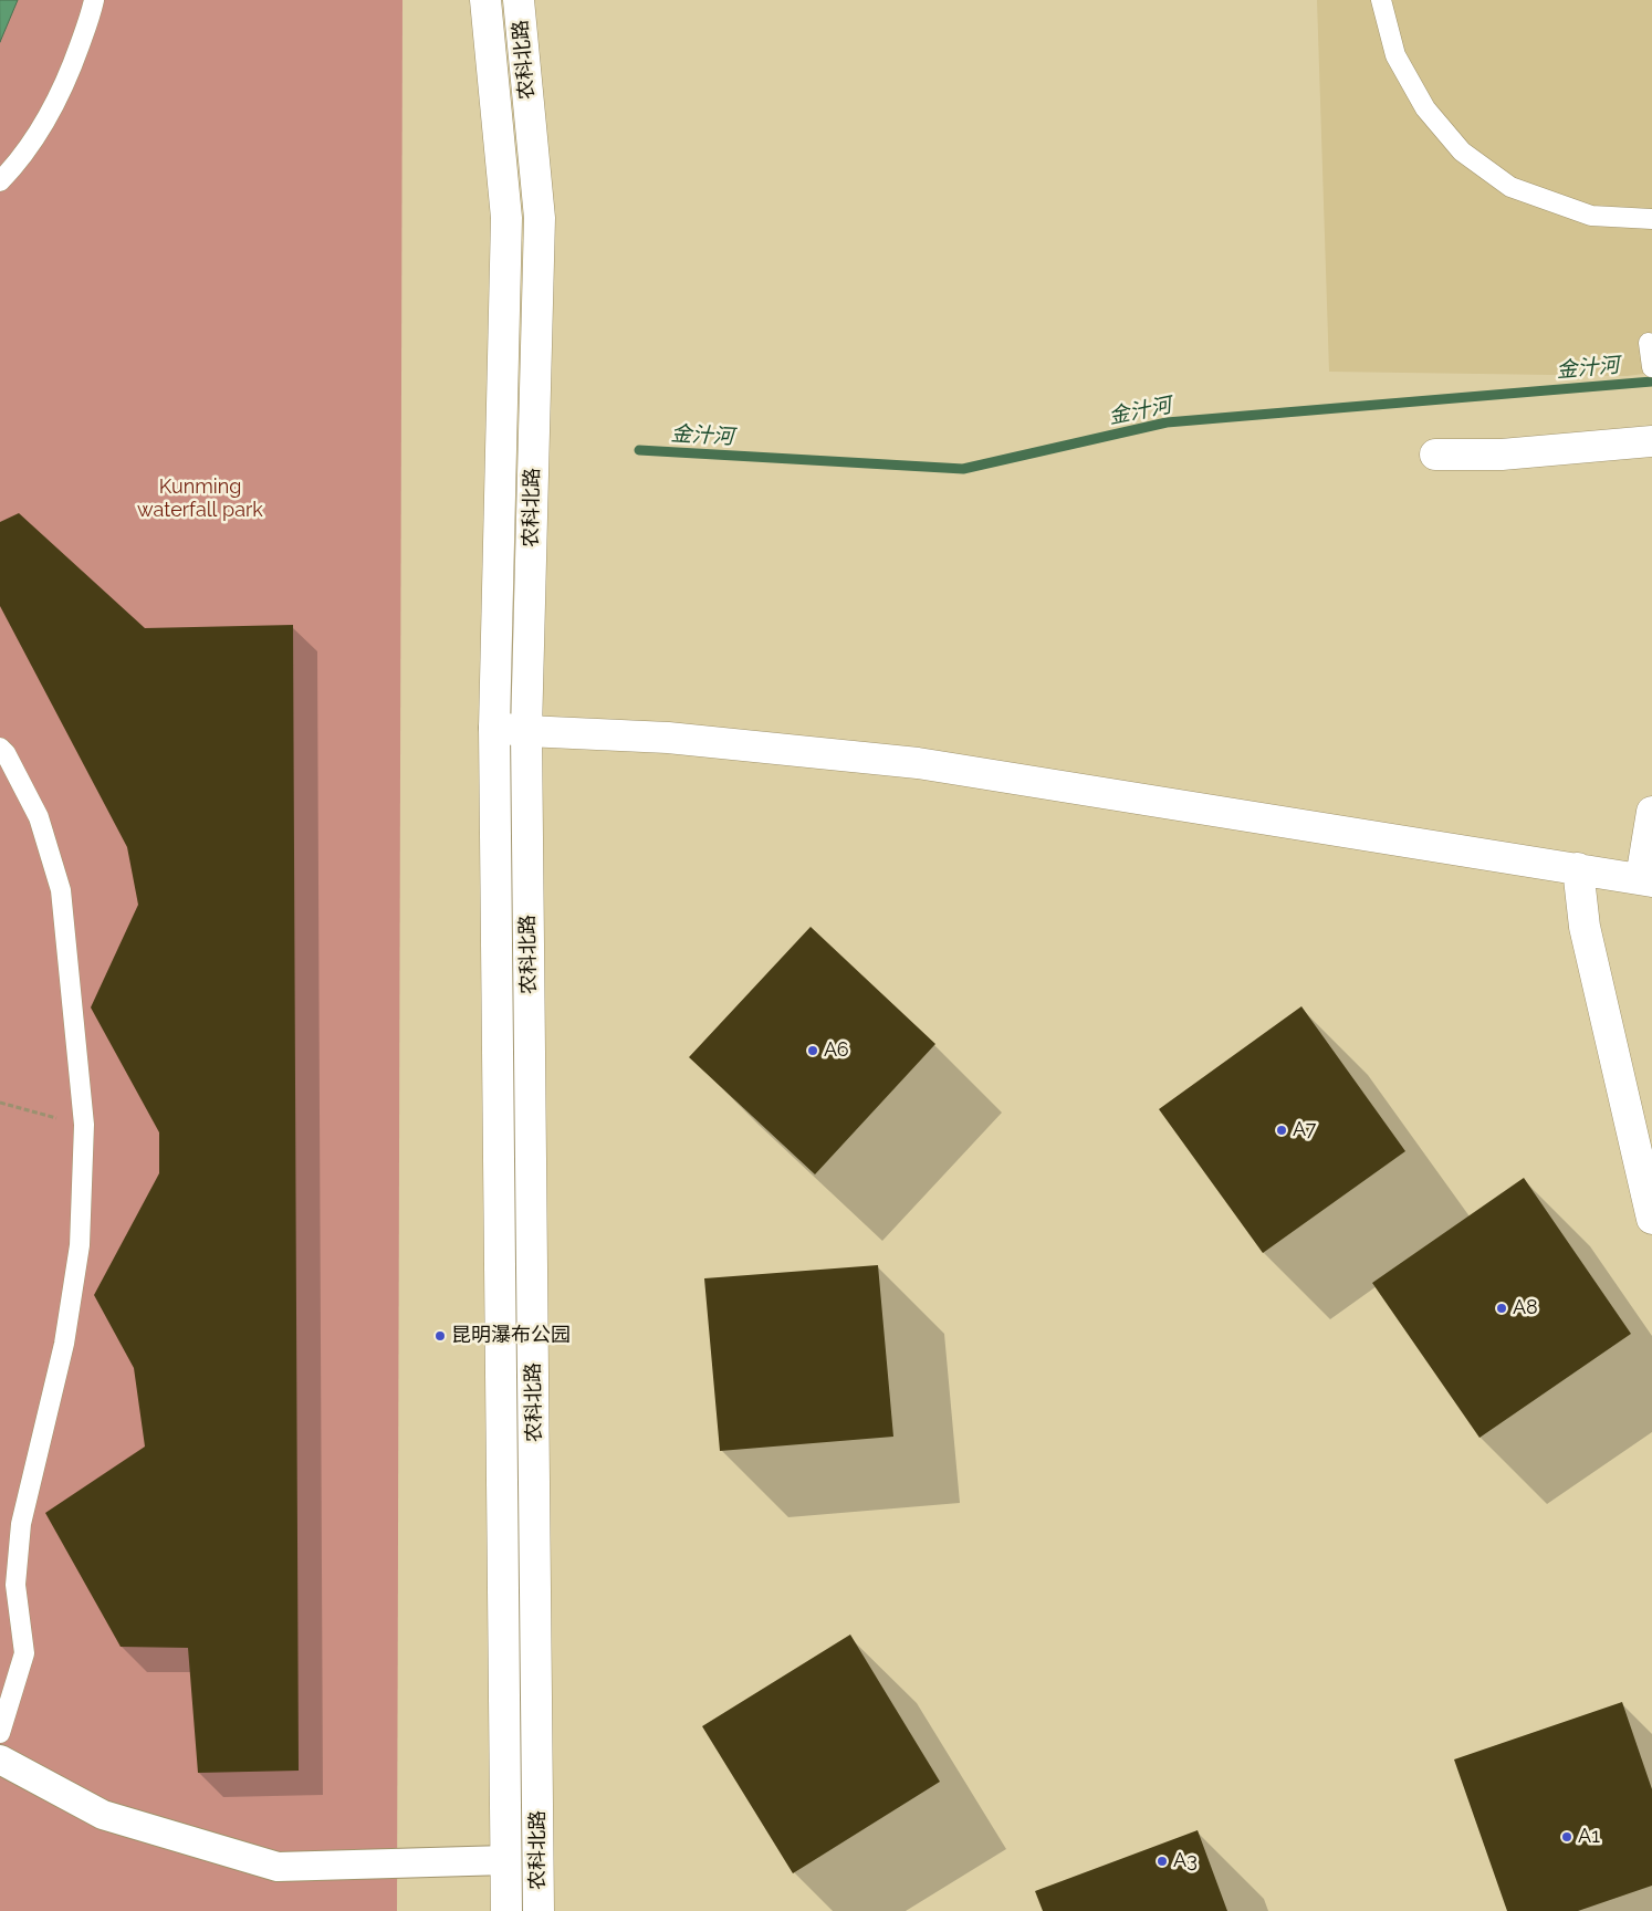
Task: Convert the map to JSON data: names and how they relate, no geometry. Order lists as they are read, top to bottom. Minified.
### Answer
{"streets":{"main road":["农科北路"]},"water":["金汁河"],"parks":["Kunming waterfall park"],"places":["A6","A7","A8","昆明瀑布公园","A1","A3"]}
